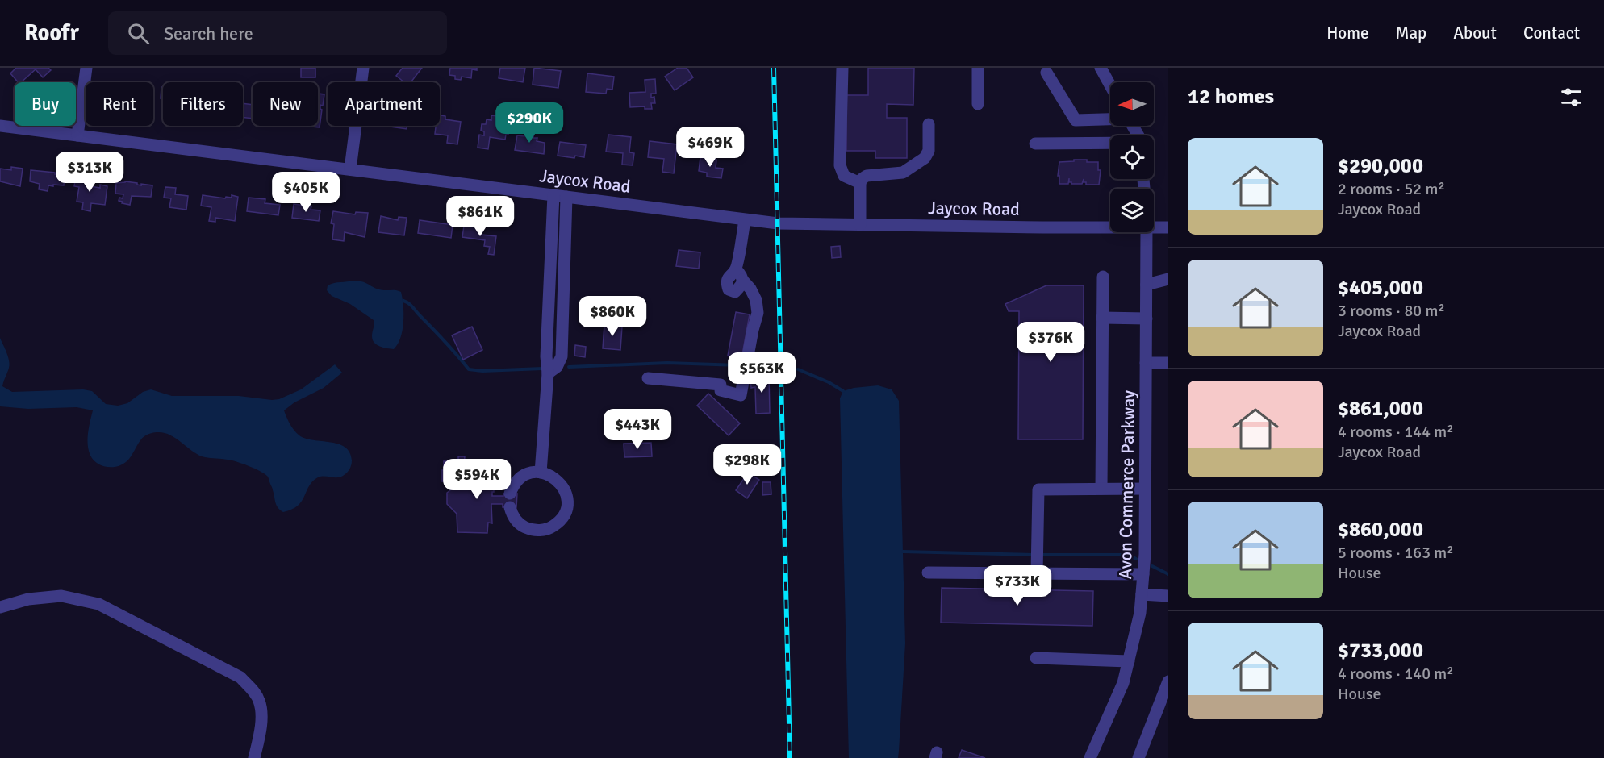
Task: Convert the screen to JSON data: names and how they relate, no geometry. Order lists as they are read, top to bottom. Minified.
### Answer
{"streets":{"street":["Jaycox Road","Avon Commerce Parkway"]},"north":"left","page":{"header":"Roofr","search":"Search here","nav":["Home","Map","About","Contact"],"heading":"12 homes","chip":["Buy","Rent","Filters","New","Apartment"],"price":["$290K","$469K","$313K","$405K","$861K","$860K","$376K","$563K","$443K","$298K","$594K","$733K"],"list":[{"name":"$290,000","note":"2 rooms · 52 m² · Jaycox Road"},{"name":"$405,000","note":"3 rooms · 80 m² · Jaycox Road"},{"name":"$861,000","note":"4 rooms · 144 m² · Jaycox Road"},{"name":"$860,000","note":"5 rooms · 163 m² · House"},{"name":"$733,000","note":"4 rooms · 140 m² · House"}]}}
